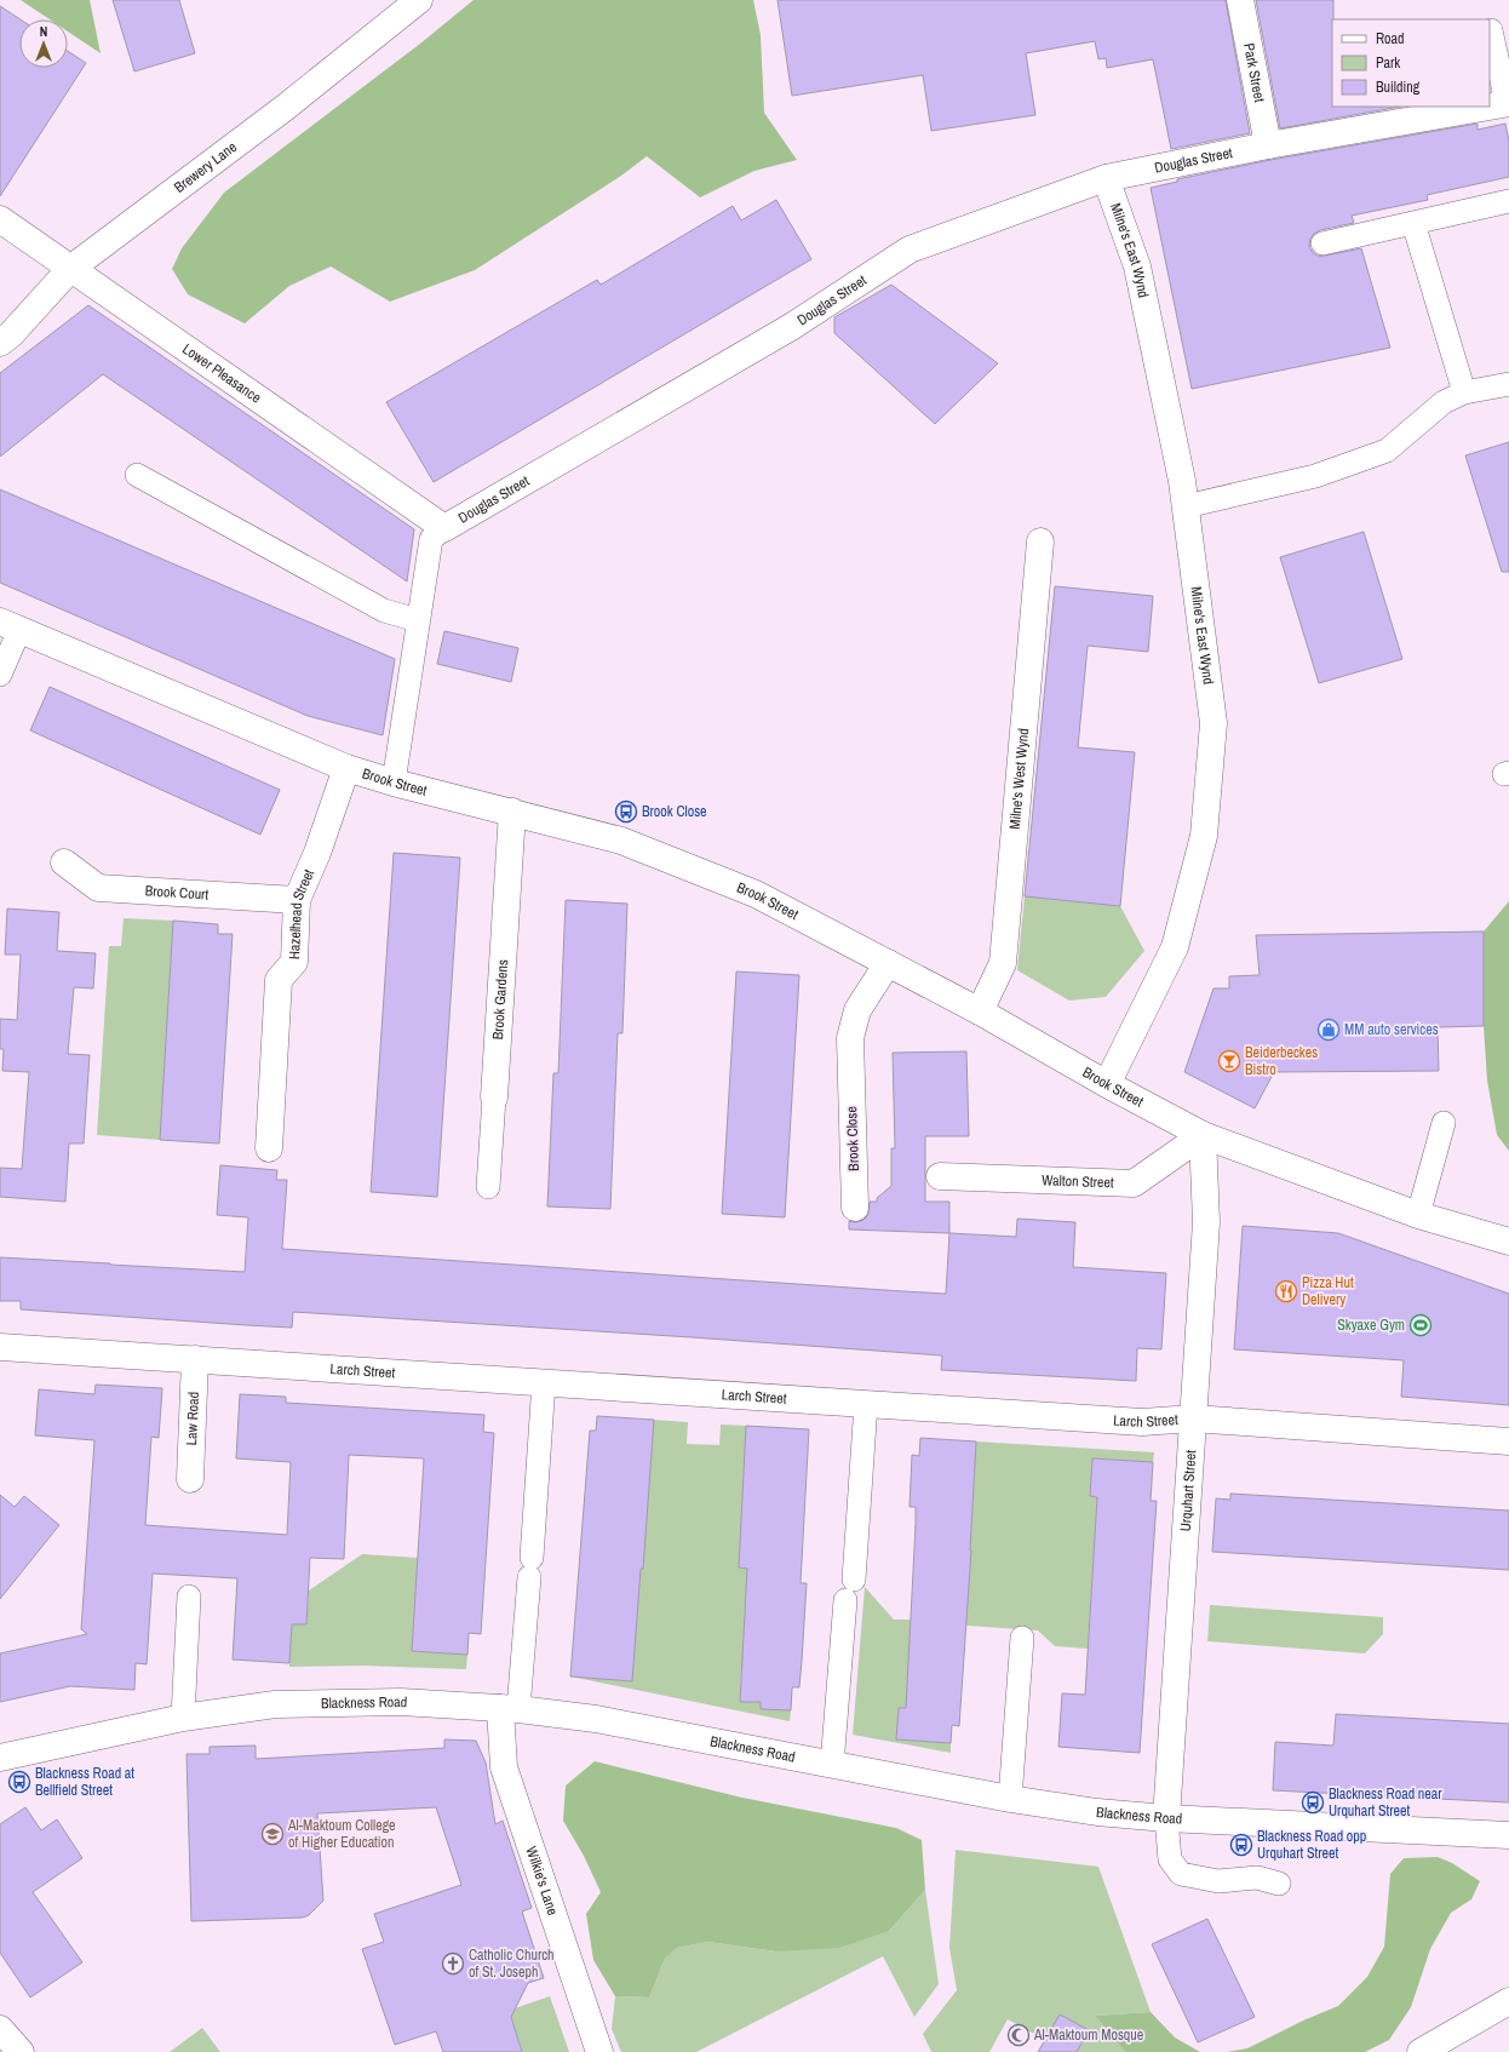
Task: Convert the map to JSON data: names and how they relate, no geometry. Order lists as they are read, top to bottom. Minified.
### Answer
{"streets":{"street":["Park Street","Douglas Street","Brewery Lane","Milne's East Wynd","Lower Pleasance","Milne's West Wynd","Brook Street","Brook Court","Hazelhead Street","Brook Gardens","Brook Close","Walton Street","Larch Street","Law Road","Urquhart Street","Blackness Road","Wilkie's Lane"]},"crossings":[["Park Street","Douglas Street"],["Douglas Street","Milne's East Wynd"],["Douglas Street","Lower Pleasance"],["Douglas Street","Brook Street"],["Brewery Lane","Lower Pleasance"],["Milne's East Wynd","Brook Street"],["Milne's West Wynd","Brook Street"],["Brook Street","Hazelhead Street"],["Brook Street","Brook Gardens"],["Brook Street","Brook Close"],["Brook Street","Walton Street"],["Brook Street","Urquhart Street"],["Brook Court","Hazelhead Street"],["Walton Street","Urquhart Street"],["Larch Street","Law Road"],["Larch Street","Urquhart Street"],["Urquhart Street","Blackness Road"],["Blackness Road","Wilkie's Lane"]],"places":{"bus stop":["Brook Close","Blackness Road at Bellfield Street","Blackness Road near Urquhart Street","Blackness Road opp Urquhart Street"],"shop":["MM auto services"],"bar":["Beiderbeckes Bistro"],"restaurant":["Pizza Hut Delivery"],"sports":["Skyaxe Gym"],"school or university":["Al-Maktoum College of Higher Education"],"church":["Catholic Church of St. Joseph"],"mosque":["Al-Maktoum Mosque"]},"legend":["Road","Park","Building"],"north":"top"}
